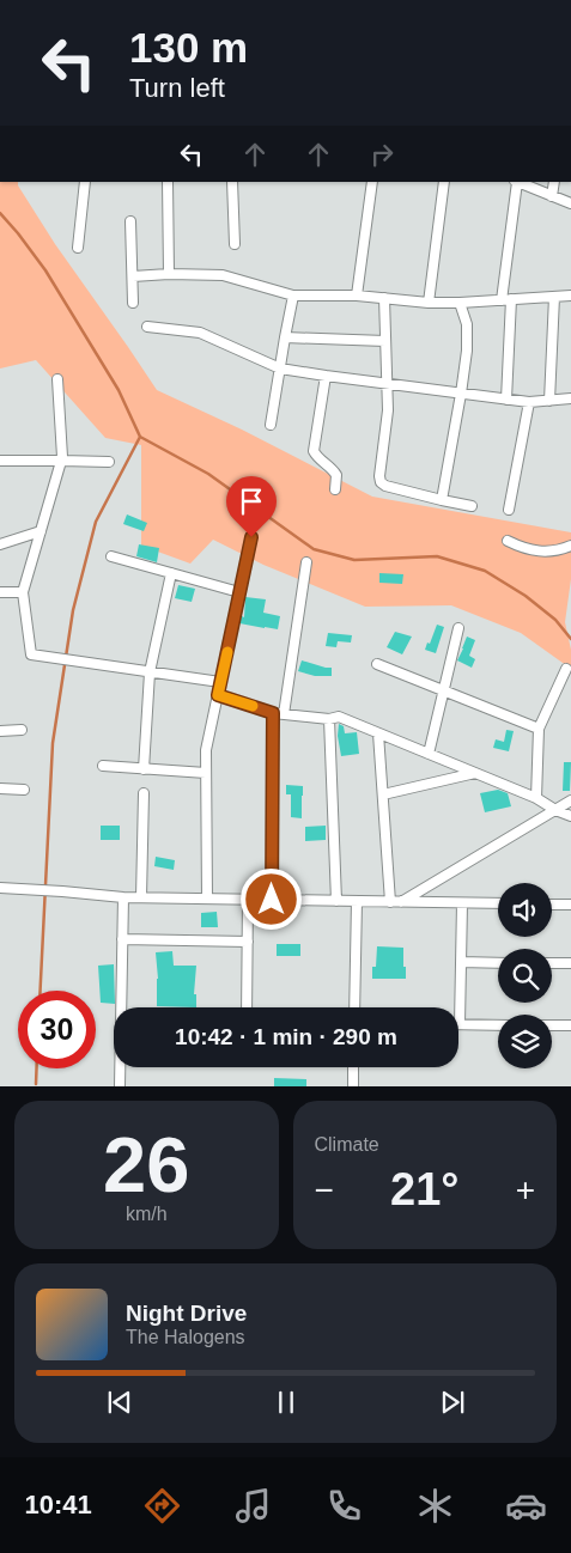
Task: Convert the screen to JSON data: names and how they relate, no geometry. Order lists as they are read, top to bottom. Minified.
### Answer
{"page":{"turn":["130 m","Turn left"],"limit":"30","trip":"10:42 · 1 min · 290 m","tile":[["26","km/h"],"Climate"],"heat":["−","21°","+"],"song":["Night Drive","The Halogens"],"tabs":"10:41"}}
